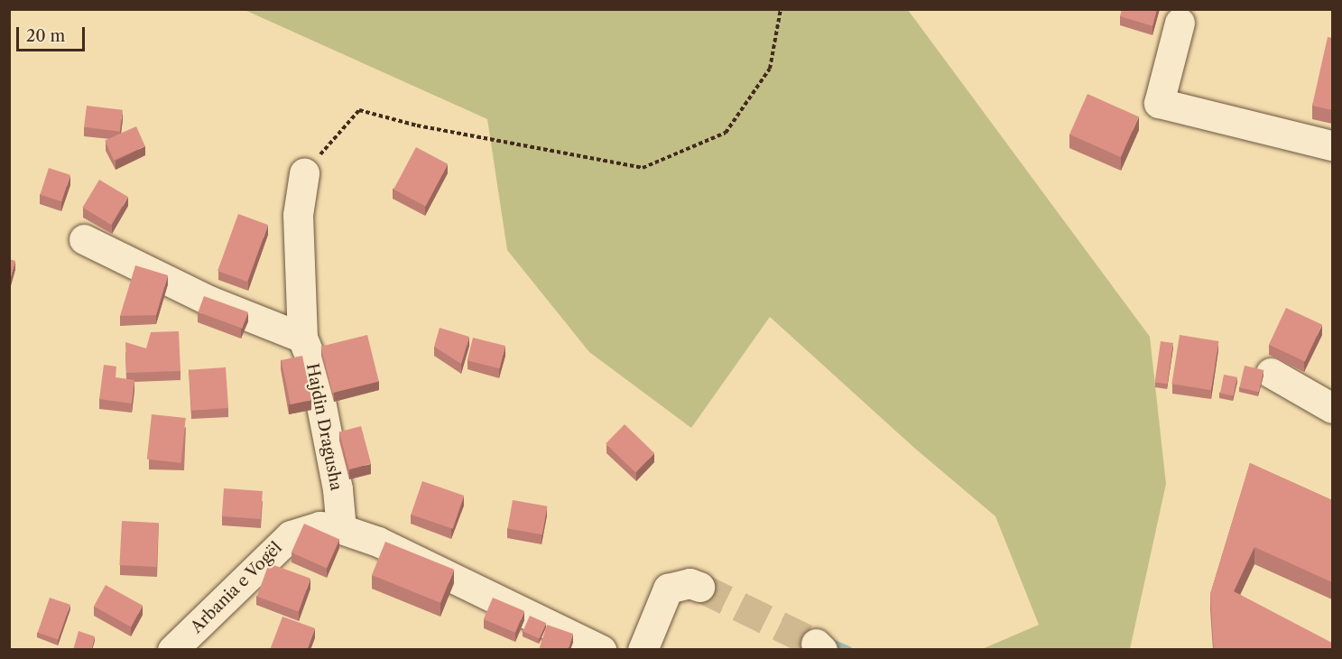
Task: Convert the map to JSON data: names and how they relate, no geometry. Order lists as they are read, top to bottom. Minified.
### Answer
{"streets":{"street":["Hajdin Dragusha","Arbania e Vogël"]},"crossings":[["Hajdin Dragusha","Arbania e Vogël"]],"scale_bar":"20 m"}
